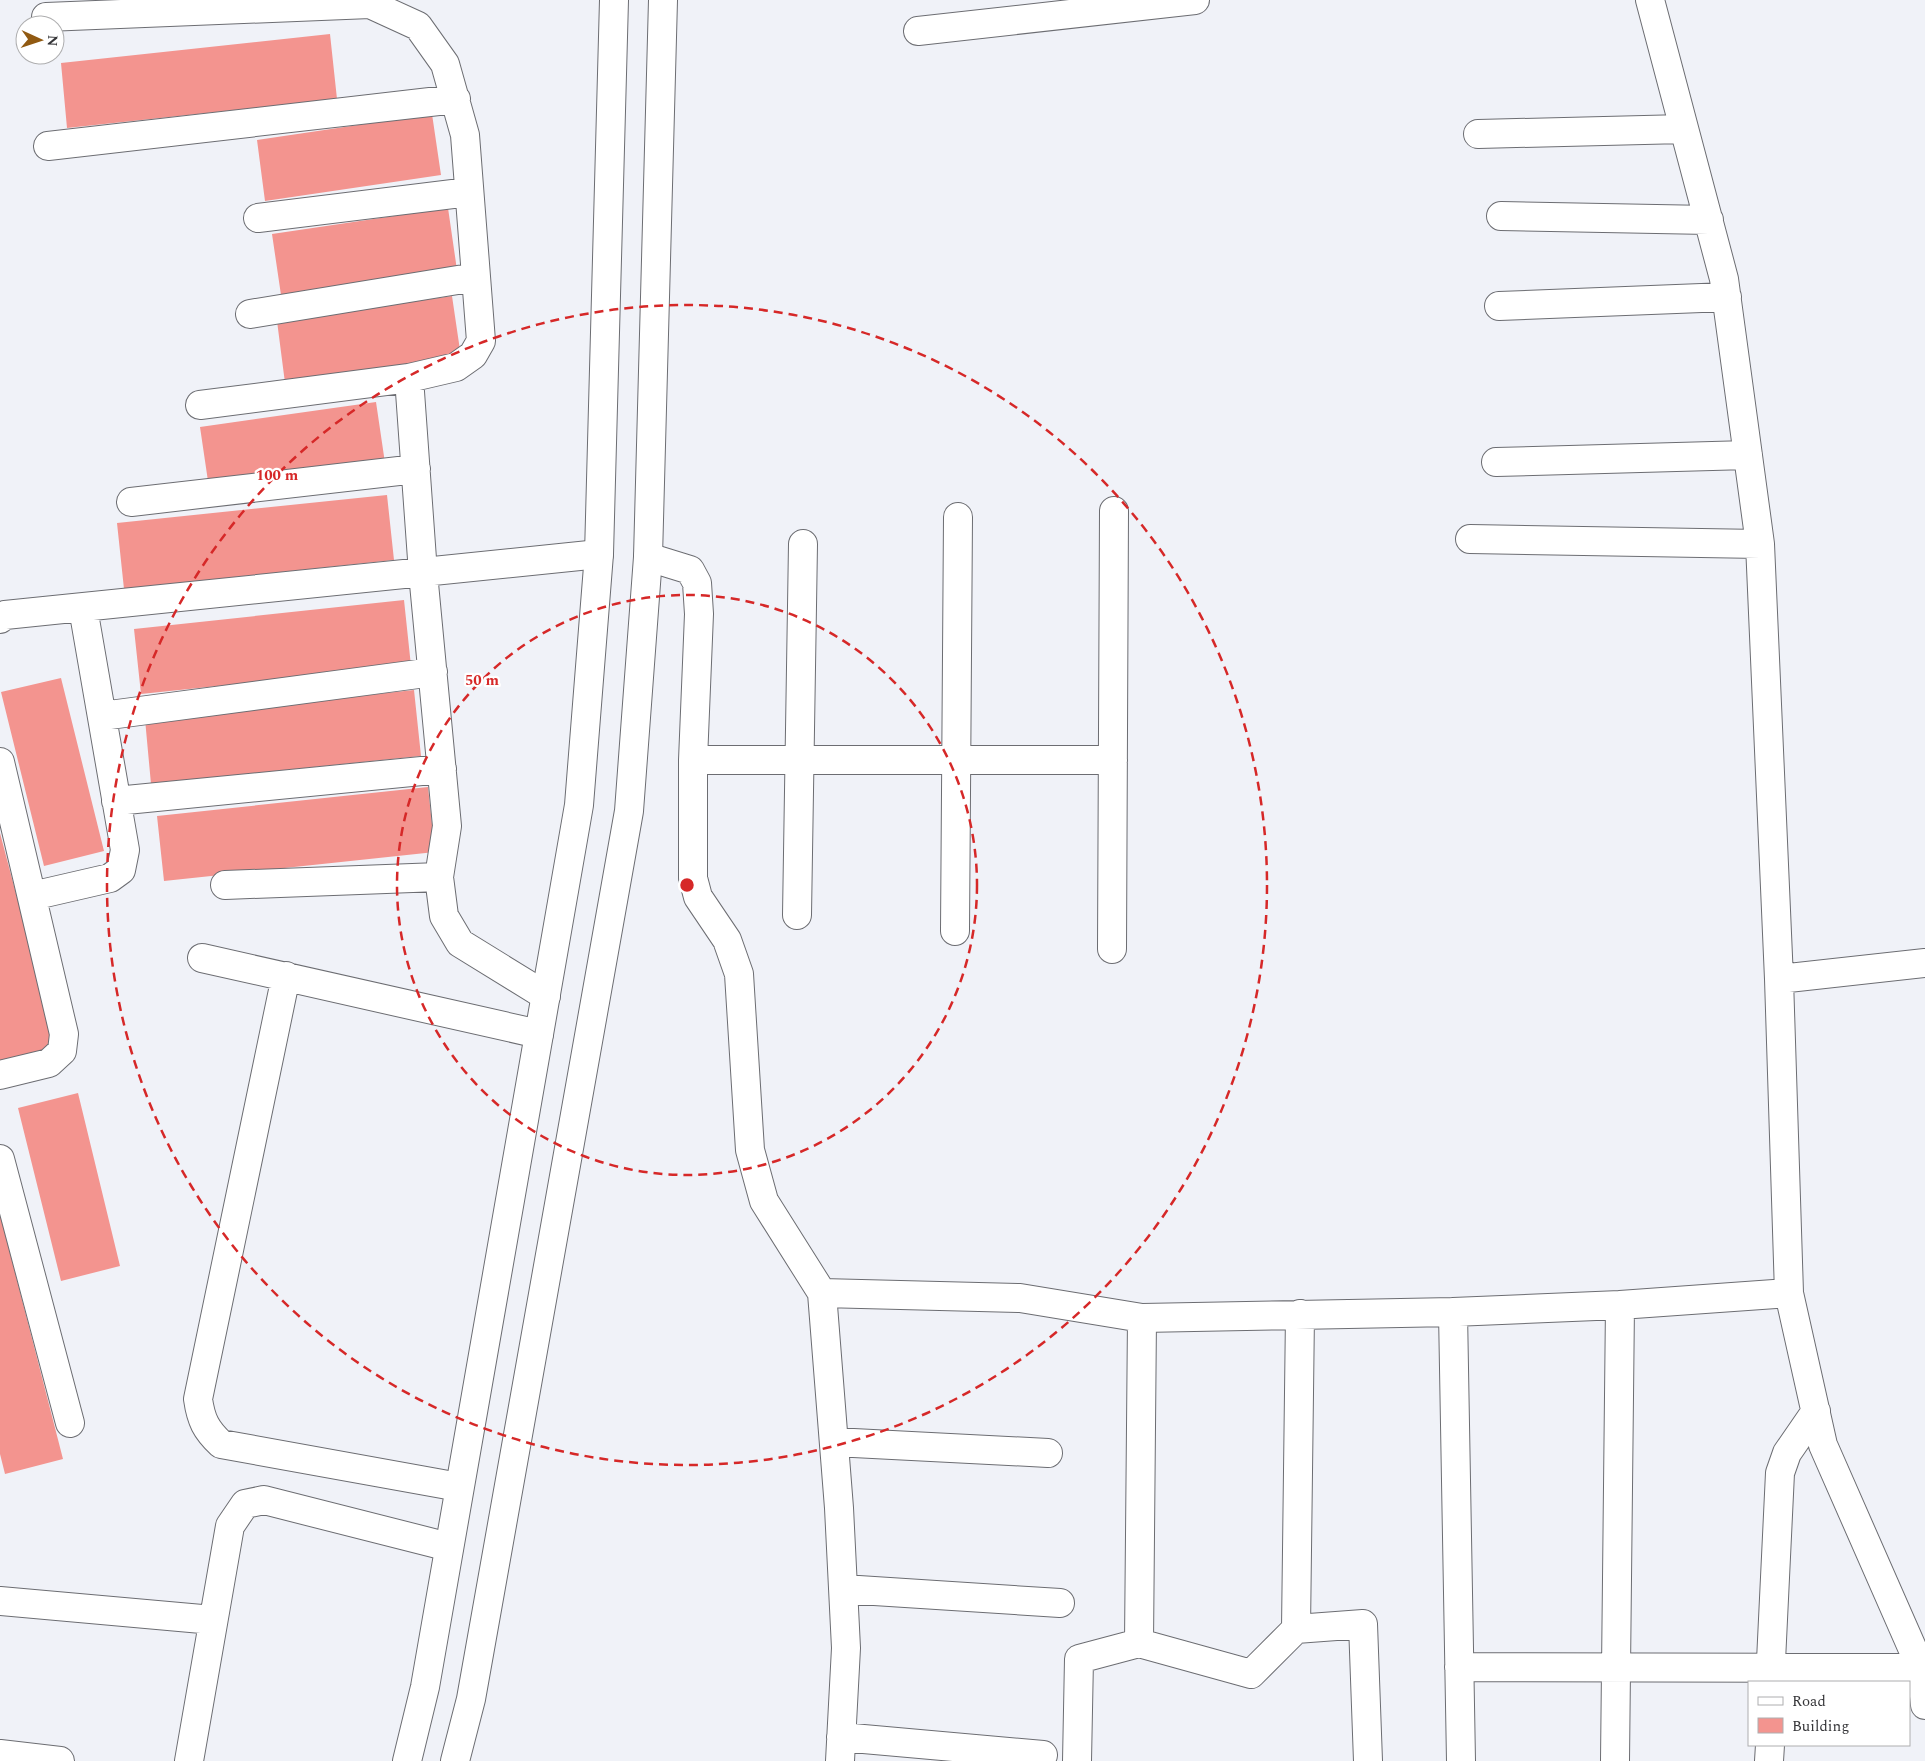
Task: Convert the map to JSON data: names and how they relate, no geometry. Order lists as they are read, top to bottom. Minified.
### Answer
{"legend":["Road","Building"],"north":"right","rings":["100 m","50 m"]}
